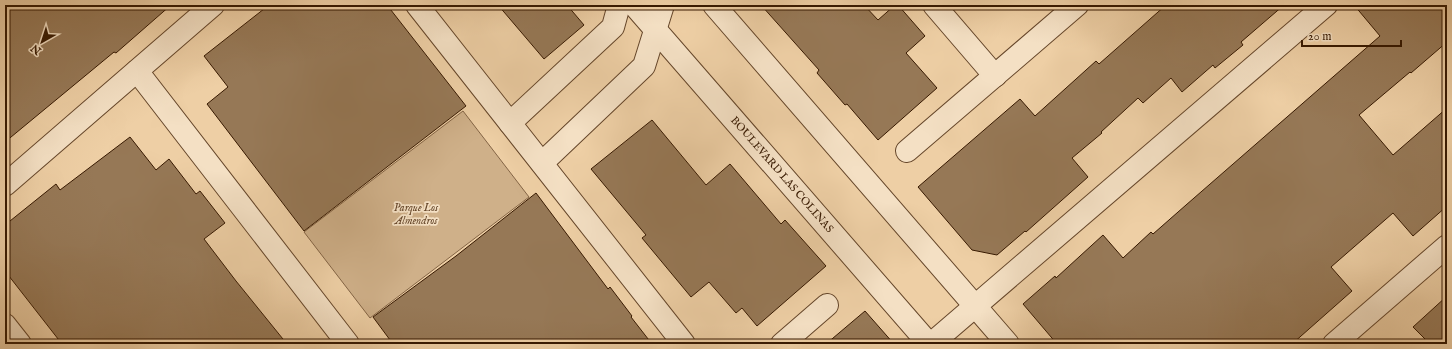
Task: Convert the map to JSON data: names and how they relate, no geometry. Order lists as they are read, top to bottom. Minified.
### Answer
{"streets":{"street":["BOULEVARD LAS COLINAS"]},"parks":["Parque Los Almendros"],"scale_bar":"20 m","north":"bottom left"}
